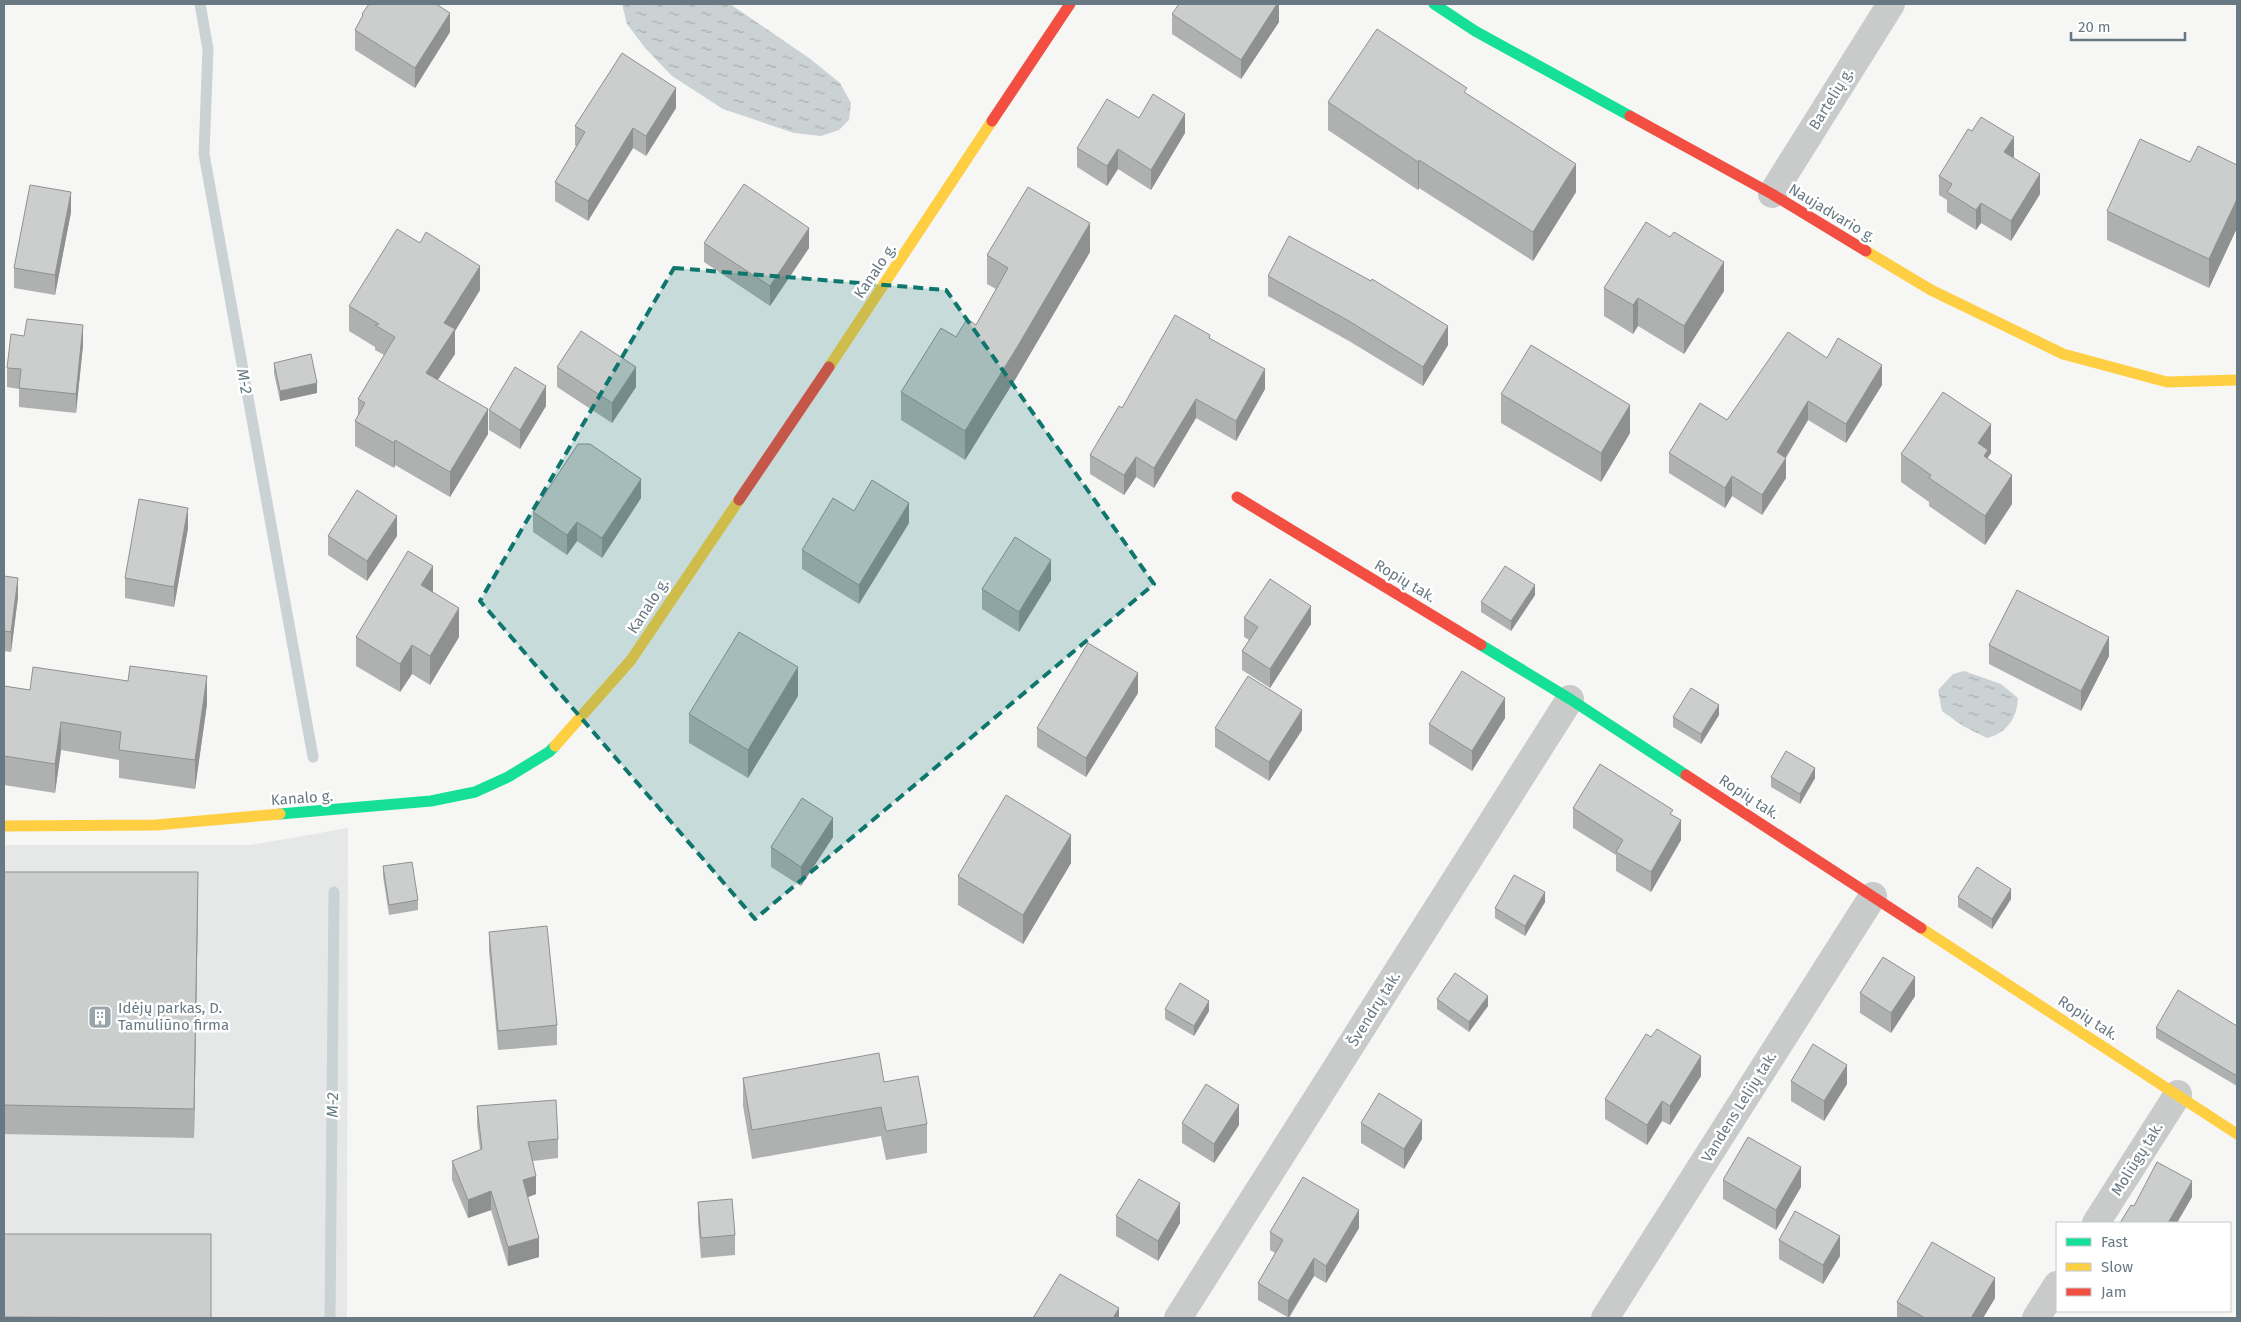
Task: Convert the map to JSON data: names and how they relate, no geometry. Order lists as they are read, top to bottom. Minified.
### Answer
{"streets":{"street":["Bartelių g.","Naujadvario g.","Kanalo g.","Ropių tak.","Švendrų tak.","Vandens Lelijų tak.","Moliūgų tak."]},"crossings":[["Bartelių g.","Naujadvario g."],["Ropių tak.","Švendrų tak."],["Ropių tak.","Vandens Lelijų tak."],["Ropių tak.","Moliūgų tak."]],"water":["M-2"],"places":{"building":["Idėjų parkas, D. Tamuliūno firma"]},"legend":["Fast","Slow","Jam"],"scale_bar":"20 m"}
